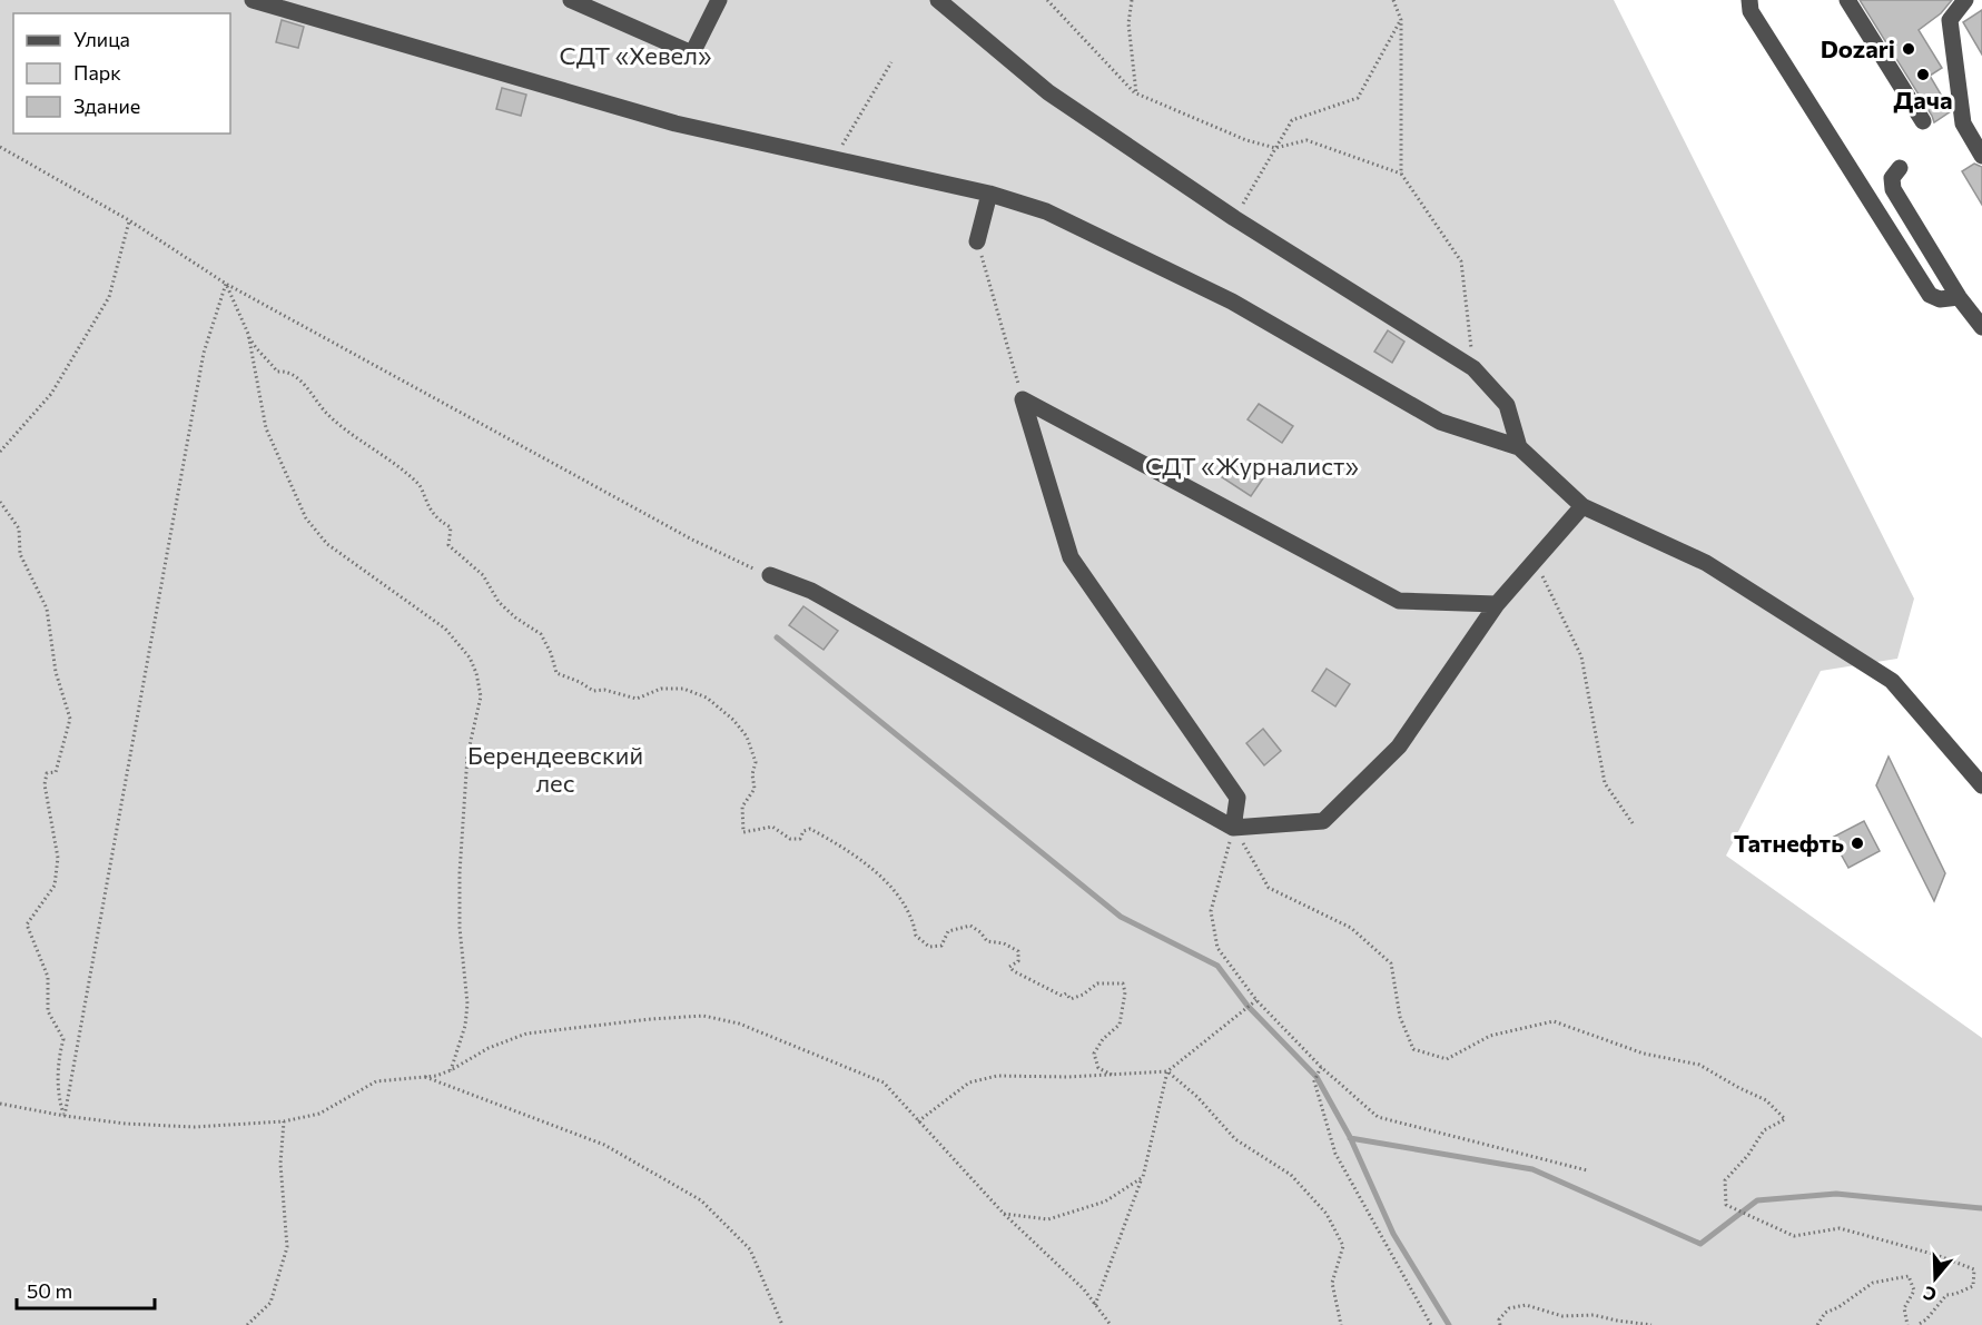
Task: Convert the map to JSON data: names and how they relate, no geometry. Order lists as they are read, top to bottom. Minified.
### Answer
{"parks":["СДТ «Хевел»","СДТ «Журналист»","Берендеевский лес"],"places":["Dozari","Дача","Татнефть"],"legend":["Улица","Парк","Здание"],"scale_bar":"50 m","north":"bottom"}
